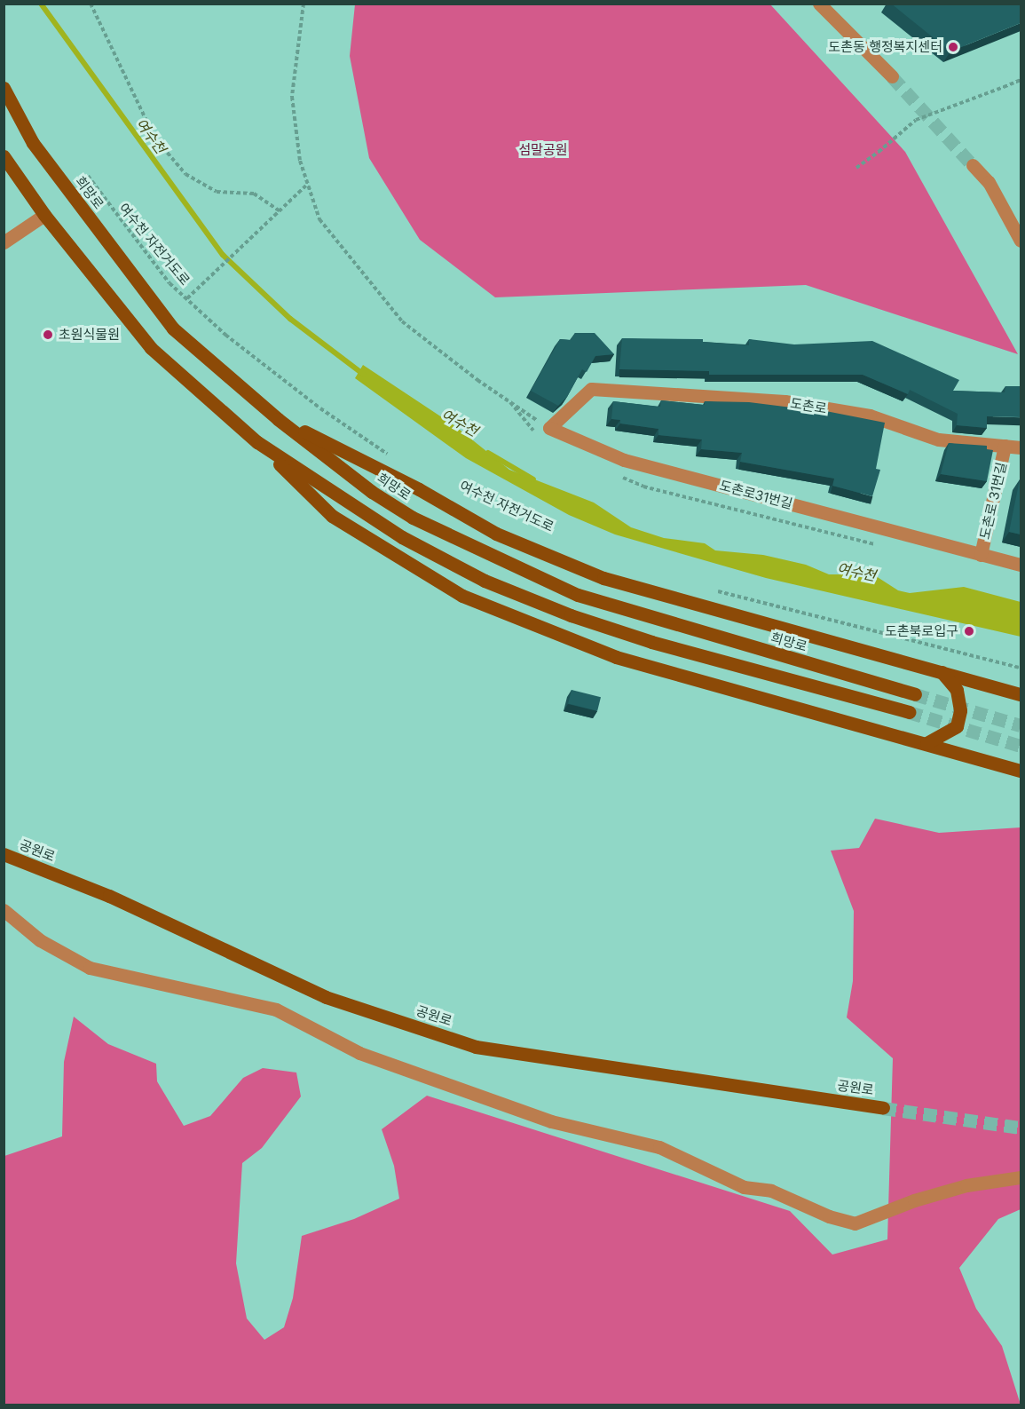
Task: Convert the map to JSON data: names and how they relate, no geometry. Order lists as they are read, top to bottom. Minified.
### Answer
{"streets":{"main road":["희망로","공원로"],"street":["도촌로","도촌로31번길","도촌로 31번길"],"path":["여수천 자전거도로"]},"crossings":[["도촌로","도촌로31번길"],["도촌로","도촌로 31번길"],["도촌로31번길","도촌로 31번길"]],"water":["여수천"],"parks":["섬말공원"],"places":["도촌동 행정복지센터","초원식물원","도촌북로입구"]}
